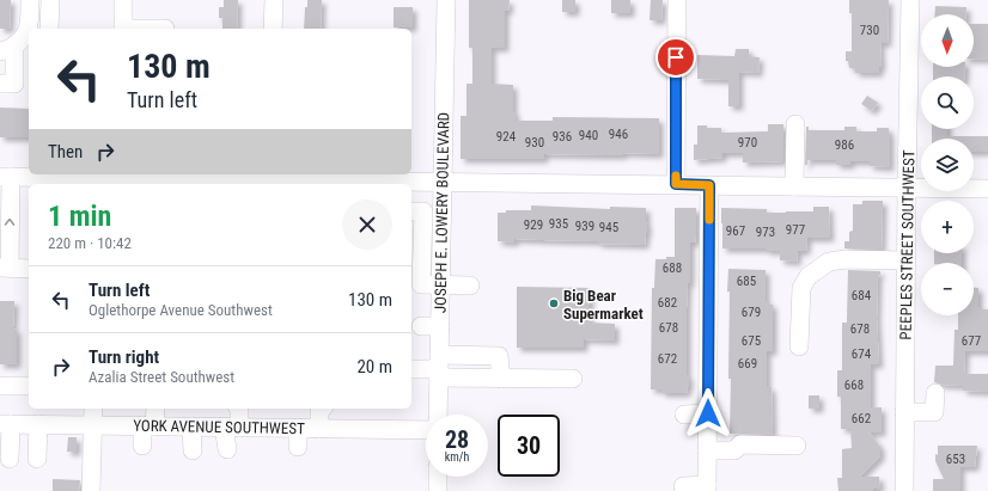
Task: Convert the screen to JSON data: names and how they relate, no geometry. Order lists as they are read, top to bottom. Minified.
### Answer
{"streets":{"street":["JOSEPH E. LOWERY BOULEVARD","PEEPLES STREET SOUTHWEST","YORK AVENUE SOUTHWEST"]},"places":["Big Bear Supermarket"],"house_numbers":["730","946","940","924","936","930","970","986","935","929","939","945","977","967","973","688","685","684","682","679","678","678","675","677","674","672","669","668","662","653"],"north":"bottom","page":{"map_buttons":["+","−"],"turn":["130 m","Turn left"],"then":"Then","heading":["1 min","220 m · 10:42"],"list":[{"name":"Turn left","note":"Oglethorpe Avenue Southwest","value":"130 m"},{"name":"Turn right","note":"Azalia Street Southwest","value":"20 m"}],"speed":"28 km/h","limit":"30"}}
